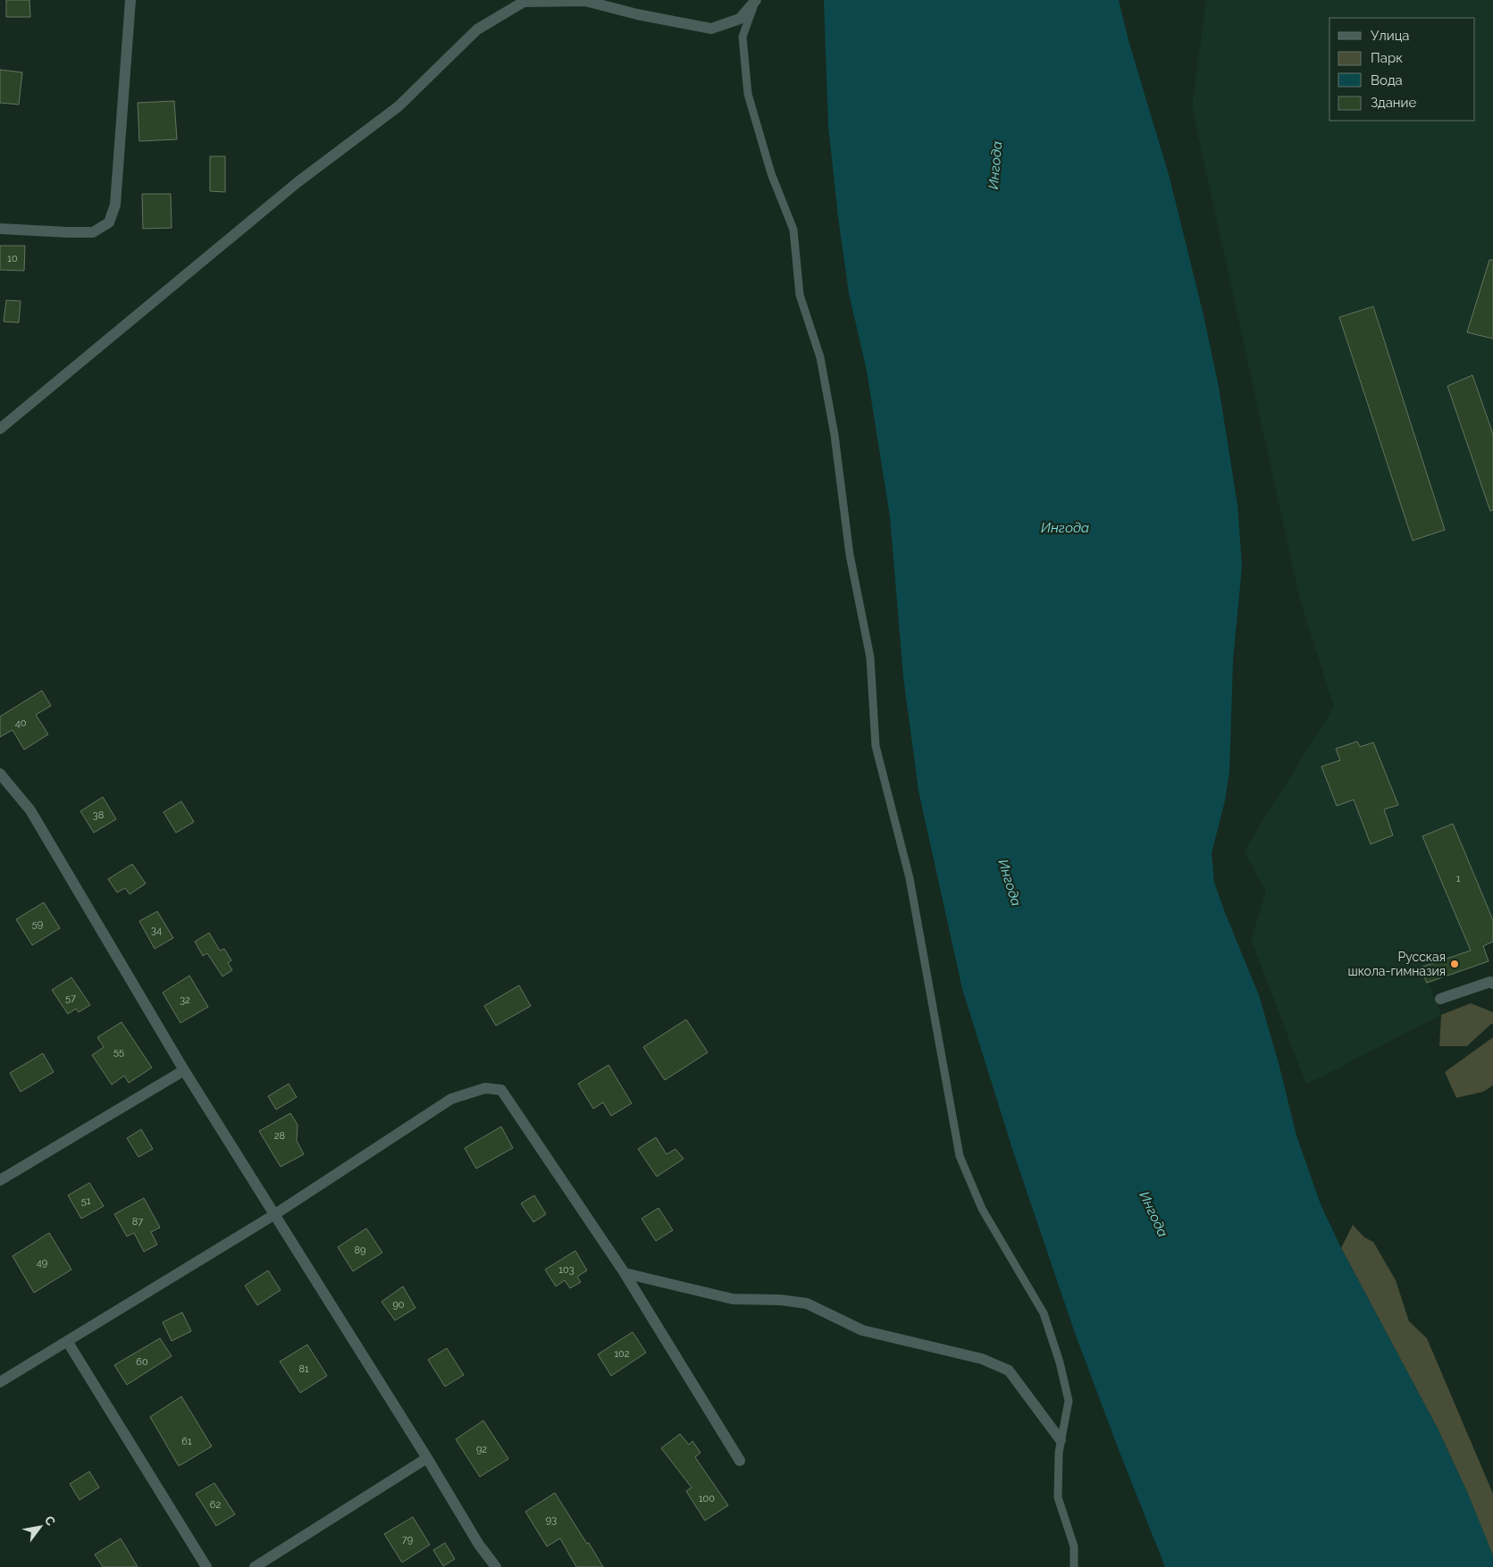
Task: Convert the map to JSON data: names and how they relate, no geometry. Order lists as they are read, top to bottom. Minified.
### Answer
{"water":["Ингода"],"places":["Русская школа-гимназия"],"house_numbers":["10","40","38","1","59","34","57","32","55","28","51","87","89","49","103","90","102","60","81","61","92","100","62","93","79"],"legend":["Улица","Парк","Вода","Здание"],"north":"top right"}
